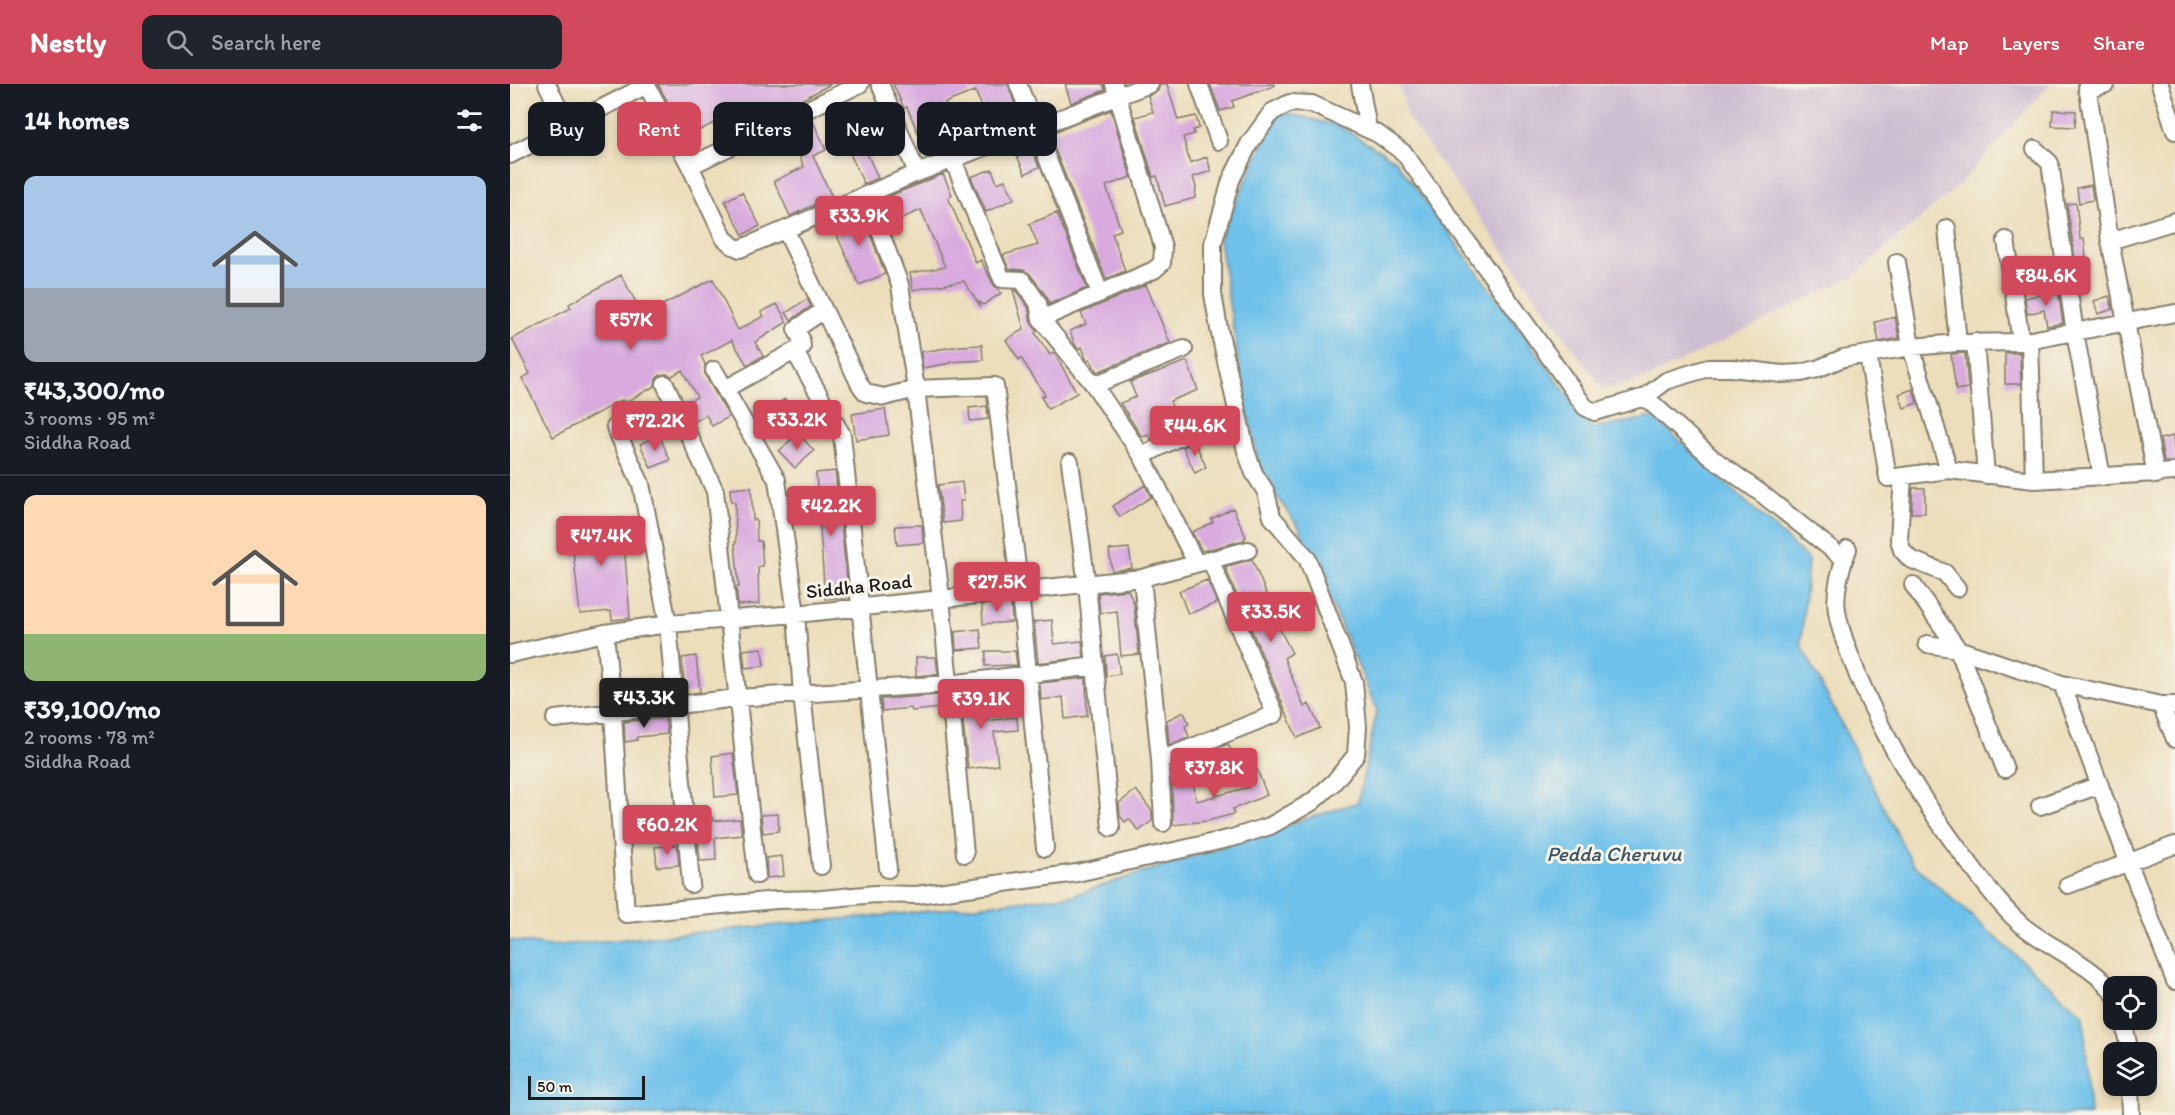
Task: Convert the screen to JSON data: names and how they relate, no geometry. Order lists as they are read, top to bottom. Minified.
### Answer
{"streets":{"street":["Siddha Road"]},"water":["Pedda Cheruvu"],"scale_bar":"50 m","page":{"header":"Nestly","search":"Search here","nav":["Map","Layers","Share"],"heading":"14 homes","chip":["Buy","Rent","Filters","New","Apartment"],"list":[{"name":"₹43,300/mo","note":"3 rooms · 95 m² · Siddha Road"},{"name":"₹39,100/mo","note":"2 rooms · 78 m² · Siddha Road"}],"price":["₹33.9K","₹84.6K","₹57K","₹33.2K","₹72.2K","₹44.6K","₹42.2K","₹47.4K","₹27.5K","₹33.5K","₹43.3K","₹39.1K","₹37.8K","₹60.2K"],"scale":"50 m"}}
